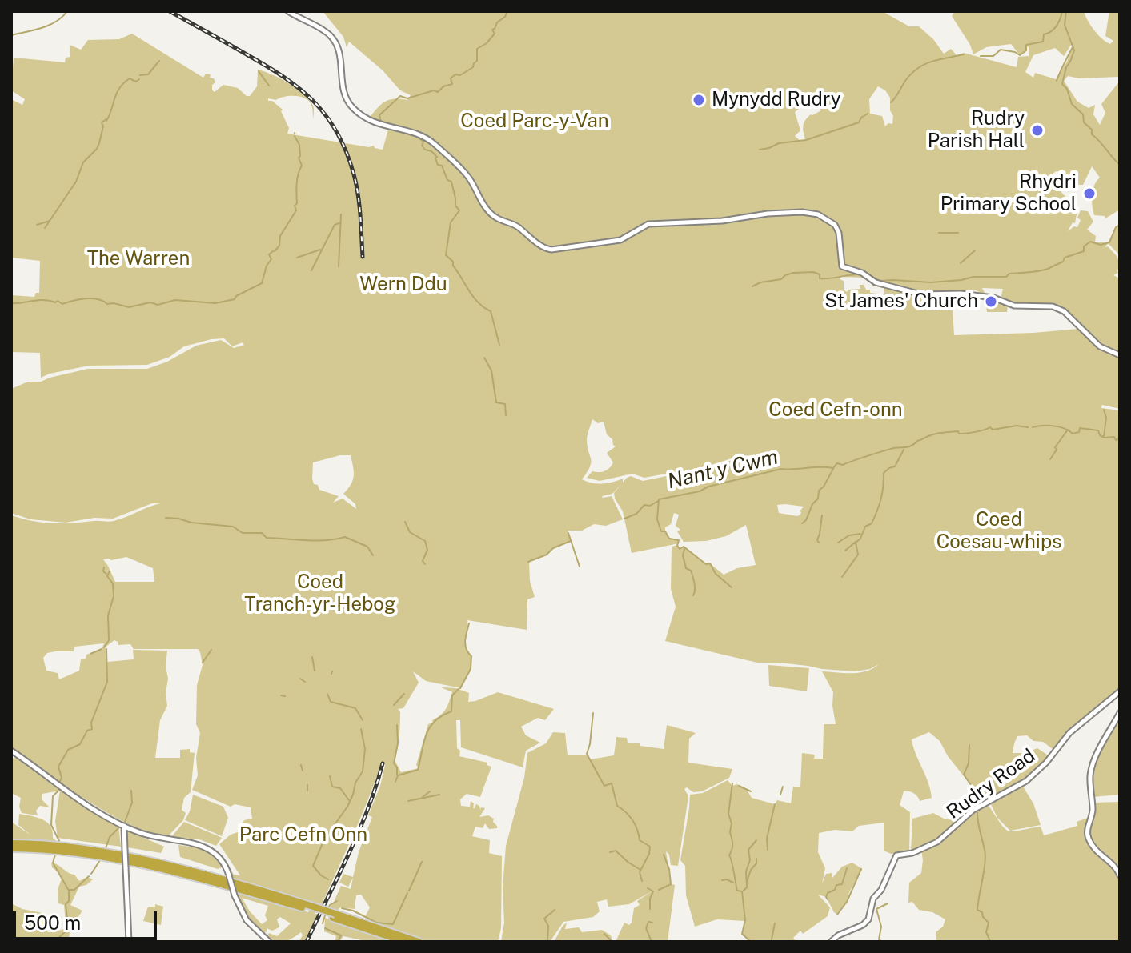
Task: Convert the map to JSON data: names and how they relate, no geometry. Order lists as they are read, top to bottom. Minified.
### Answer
{"streets":{"street":["Rudry Road"]},"water":["Nant y Cwm"],"parks":["Coed Parc-y-Van","The Warren","Wern Ddu","Coed Cefn-onn","Coed Coesau-whips","Coed Tranch-yr-Hebog","Parc Cefn Onn"],"places":["Mynydd Rudry","Rudry Parish Hall","Rhydri Primary School","St James' Church"],"scale_bar":"500 m"}
